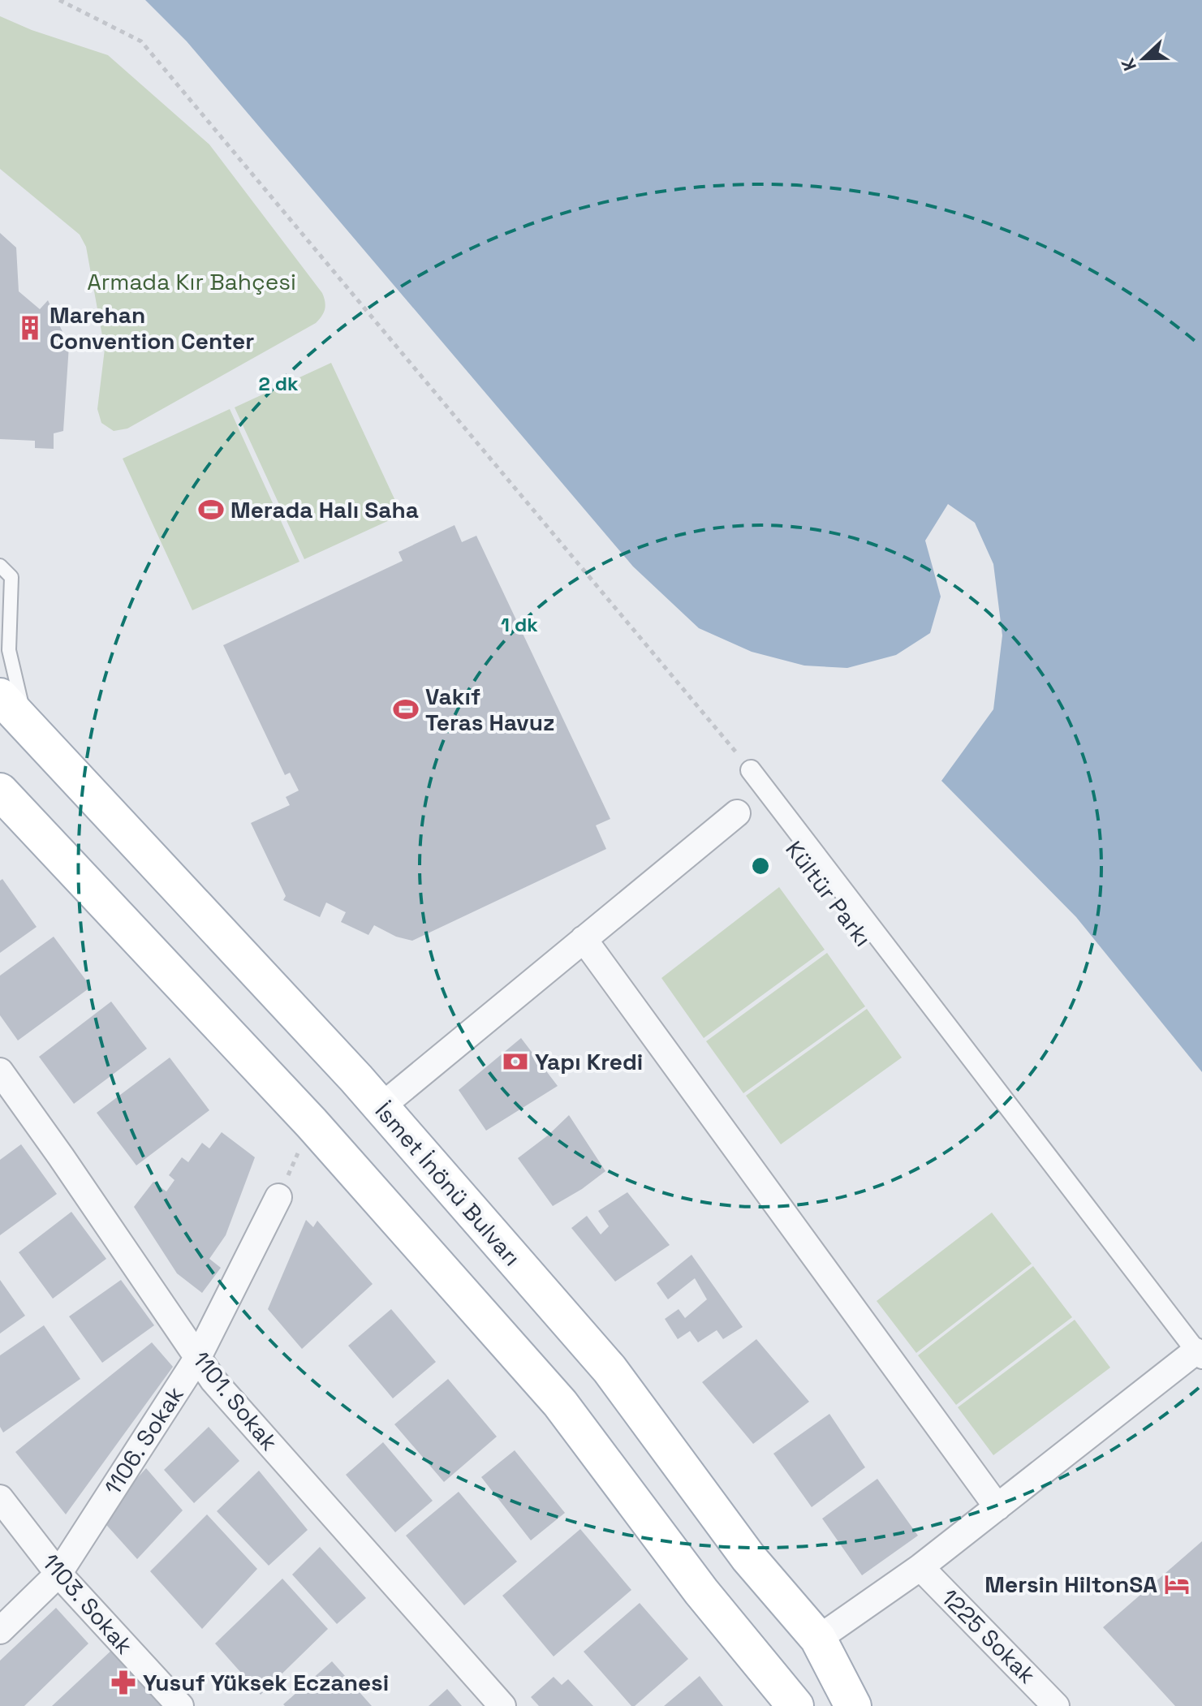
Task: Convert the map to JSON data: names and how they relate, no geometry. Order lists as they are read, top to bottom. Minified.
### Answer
{"streets":{"main road":["İsmet İnönü Bulvarı"],"street":["Kültür Parkı","1101. Sokak","1106. Sokak","1103. Sokak","1225 Sokak"]},"crossings":[["1101. Sokak","1106. Sokak"],["1106. Sokak","1103. Sokak"]],"parks":["Armada Kır Bahçesi"],"places":{"building":["Marehan Convention Center"],"sports":["Merada Halı Saha","Vakıf Teras Havuz"],"bank":["Yapı Kredi"],"hotel":["Mersin HiltonSA"],"pharmacy":["Yusuf Yüksek Eczanesi"]},"north":"left","rings":["2 dk","1 dk"]}
